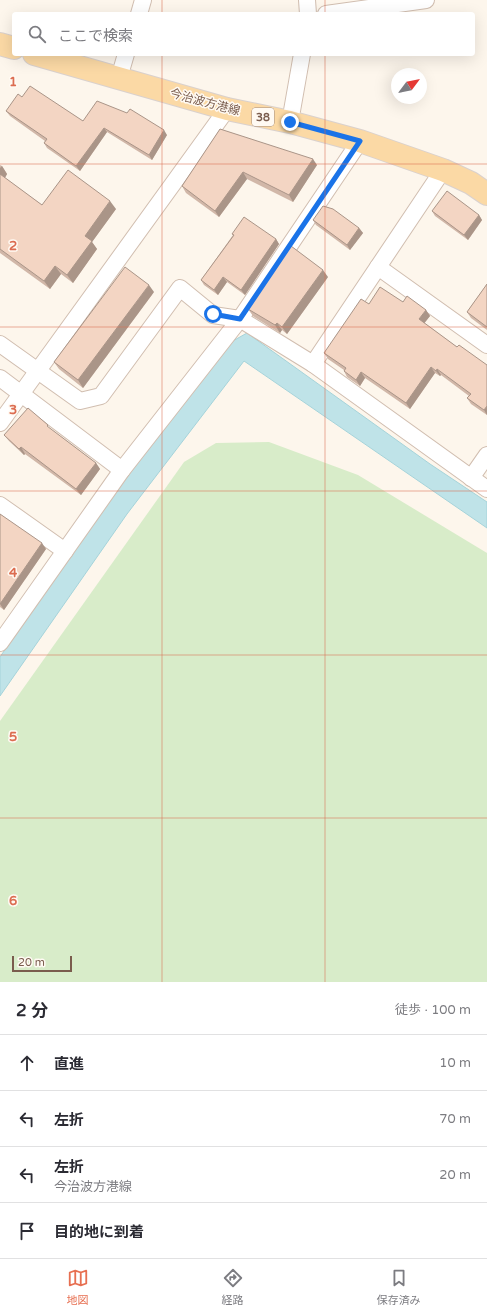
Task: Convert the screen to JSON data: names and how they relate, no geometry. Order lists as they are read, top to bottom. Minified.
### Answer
{"streets":{"main road":["今治波方港線","38"]},"scale_bar":"20 m","north":"top right","page":{"search":"ここで検索","scale":"20 m","heading":["2 分","徒歩 · 100 m"],"list":[["直進","10 m"],["左折","70 m"],["左折","今治波方港線","20 m"],"目的地に到着"],"nav":["地図","経路","保存済み"]},"grid":{"rows":["1","2","3","4","5","6"]}}
